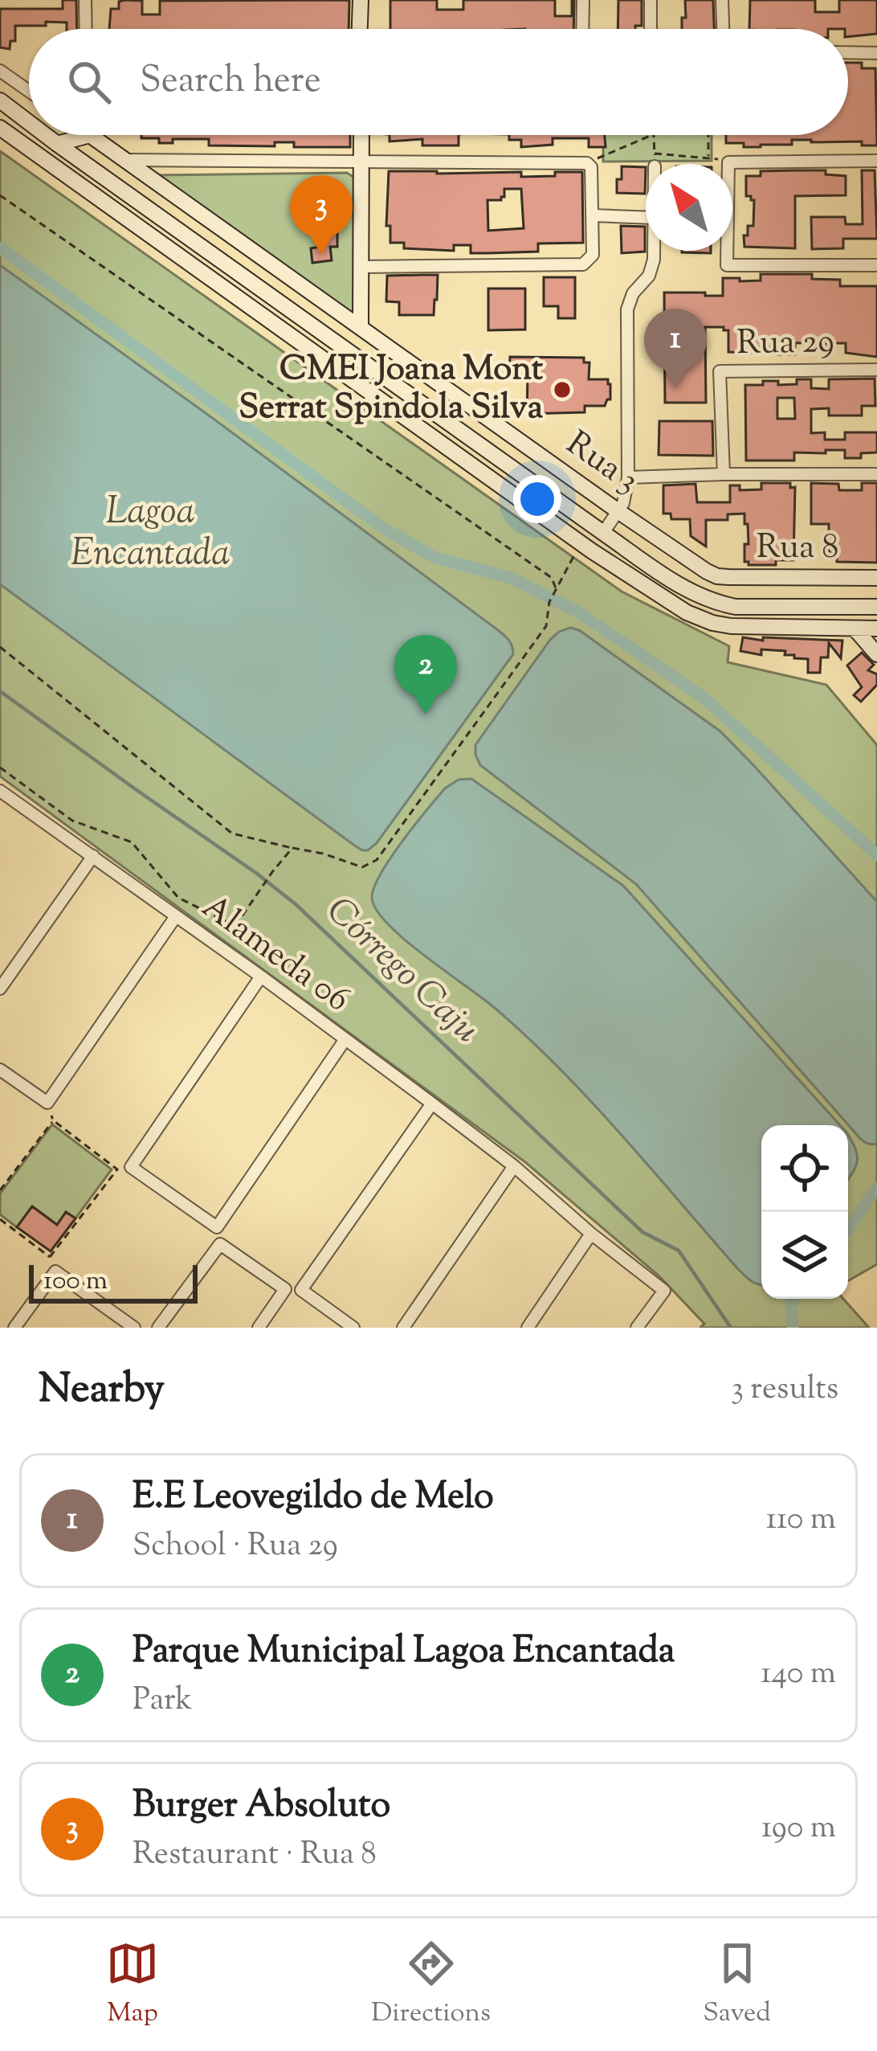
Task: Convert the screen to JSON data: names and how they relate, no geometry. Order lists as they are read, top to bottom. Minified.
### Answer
{"streets":{"main road":["Rua 3","Rua 8"],"street":["Rua 29","Alameda 06"]},"crossings":[["Rua 3","Rua 8"]],"water":["Lagoa Encantada","Córrego Caju"],"places":["CMEI Joana Mont Serrat Spindola Silva"],"scale_bar":"100 m","north":"top left","page":{"search":"Search here","pins":["3","1","2"],"scale":"100 m","heading":["Nearby","3 results"],"list":[{"mark":"1","name":"E.E Leovegildo de Melo","note":"School · Rua 29","value":"110 m"},{"mark":"2","name":"Parque Municipal Lagoa Encantada","note":"Park","value":"140 m"},{"mark":"3","name":"Burger Absoluto","note":"Restaurant · Rua 8","value":"190 m"}],"nav":["Map","Directions","Saved"]}}
